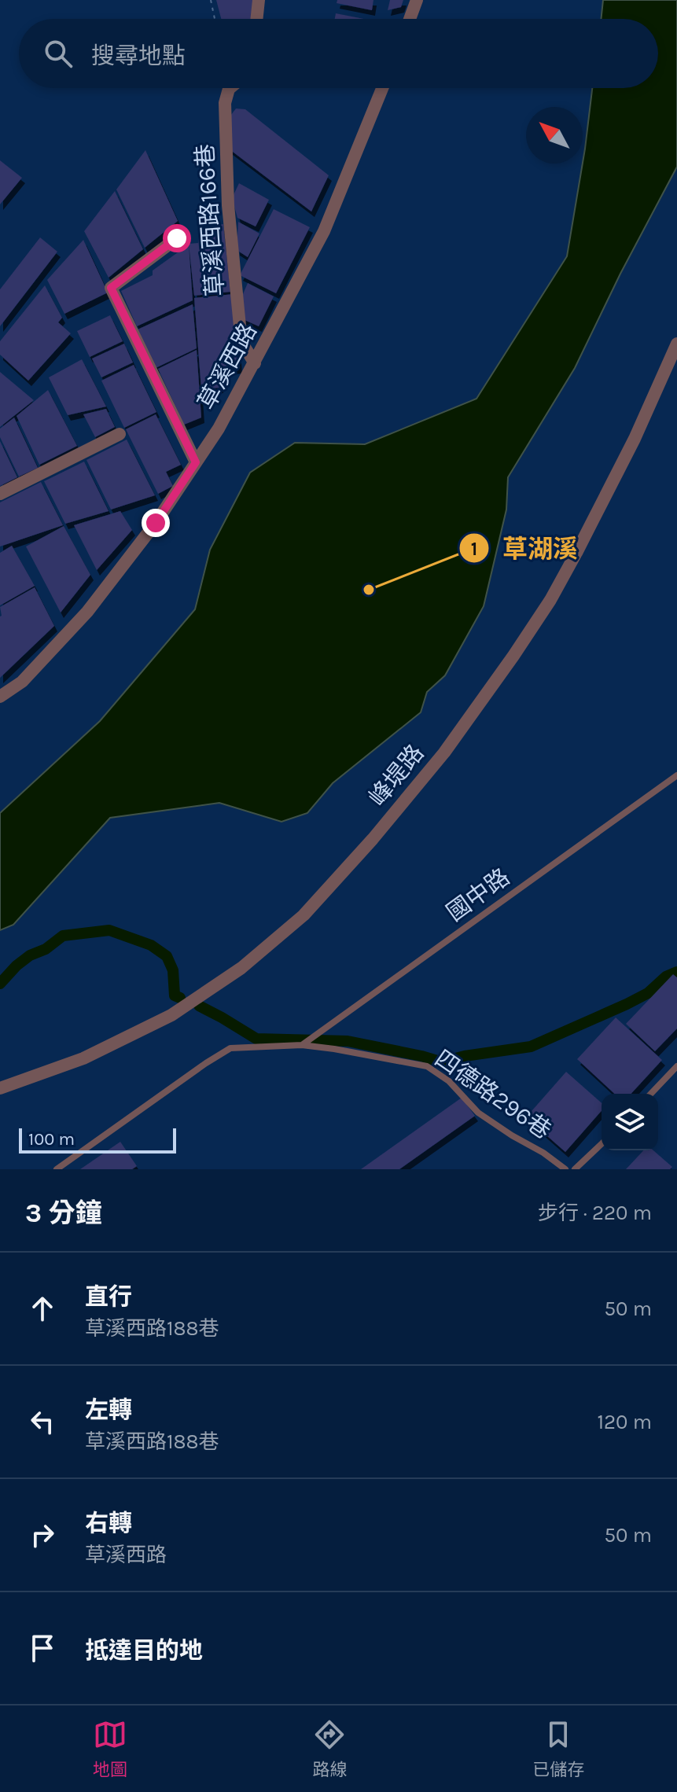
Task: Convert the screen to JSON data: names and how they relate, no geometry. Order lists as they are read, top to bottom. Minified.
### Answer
{"streets":{"street":["草溪西路166巷","草溪西路","峰堤路"],"lane":["國中路","四德路296巷"]},"crossings":[["草溪西路166巷","草溪西路"],["國中路","四德路296巷"]],"places":["草湖溪"],"scale_bar":"100 m","north":"top left","page":{"search":"搜尋地點","scale":"100 m","heading":["3 分鐘","步行 · 220 m"],"list":[["直行","草溪西路188巷","50 m"],["左轉","草溪西路188巷","120 m"],["右轉","草溪西路","50 m"],"抵達目的地"],"nav":["地圖","路線","已儲存"]}}
